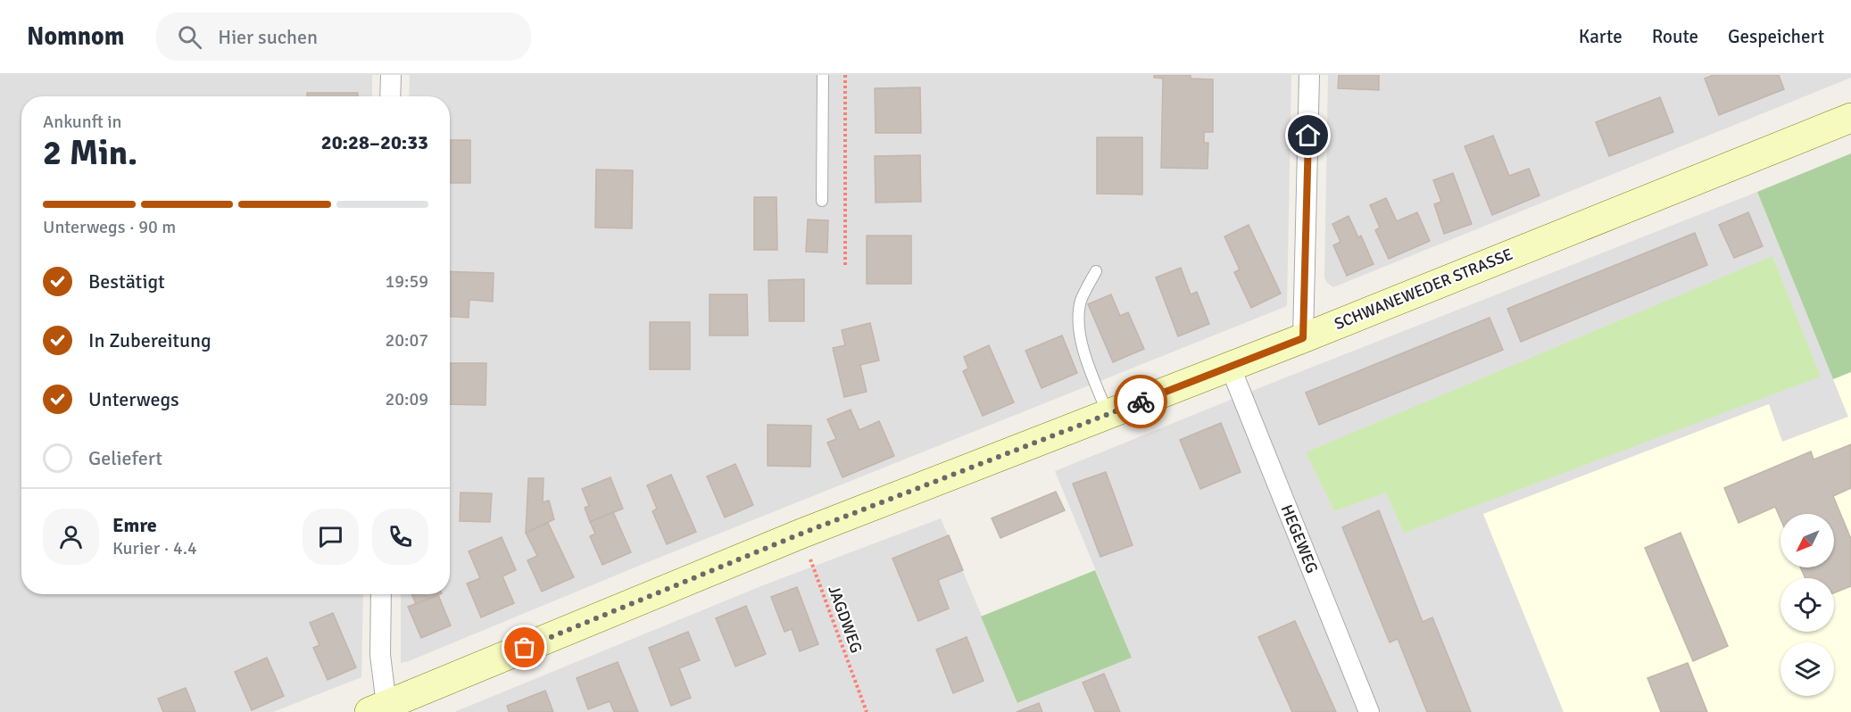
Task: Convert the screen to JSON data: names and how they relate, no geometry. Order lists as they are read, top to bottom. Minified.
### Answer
{"streets":{"main road":["SCHWANEWEDER STRASSE"],"street":["HEGEWEG"],"path":["JAGDWEG"]},"crossings":[["SCHWANEWEDER STRASSE","HEGEWEG"],["SCHWANEWEDER STRASSE","JAGDWEG"]],"north":"bottom left","page":{"header":"Nomnom","search":"Hier suchen","nav":["Karte","Route","Gespeichert"],"heading":["2 Min.","Ankunft in","20:28–20:33"],"panel":["Emre","Kurier · 4.4"],"bar":"Unterwegs · 90 m","list":[["Bestätigt","19:59"],["In Zubereitung","20:07"],["Unterwegs","20:09"],"Geliefert"]}}
